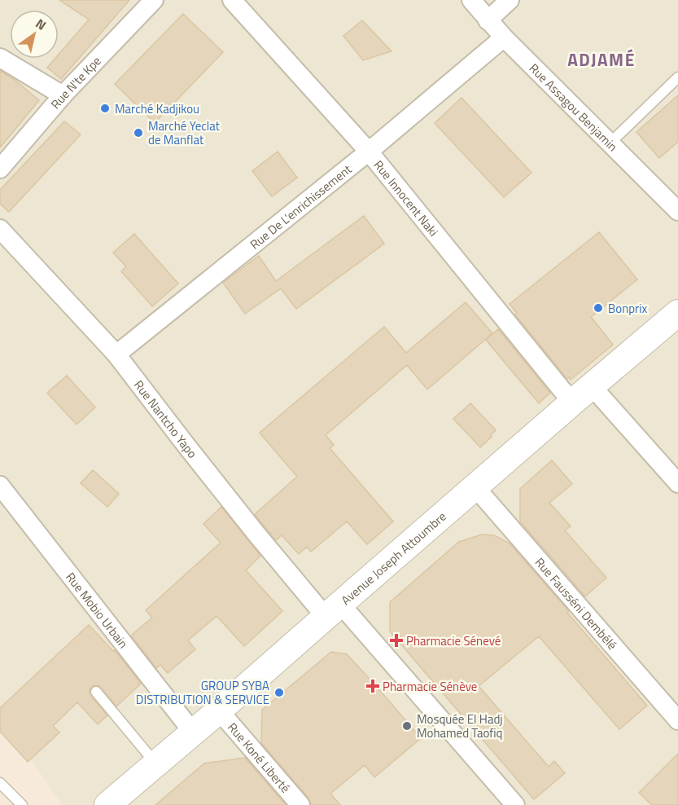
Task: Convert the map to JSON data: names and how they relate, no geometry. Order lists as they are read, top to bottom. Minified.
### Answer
{"streets":{"street":["Rue N'te Kpe","Rue Assagou Benjamin","Rue Innocent Naki","Rue De L'enrichissement","Rue Nantcho Yapo","Avenue Joseph Attoumbre","Rue Fausséni Dembélé","Rue Mobio Urbain","Rue Koné Liberté"]},"crossings":[["Rue Assagou Benjamin","Rue De L'enrichissement"],["Rue Innocent Naki","Rue De L'enrichissement"],["Rue Innocent Naki","Avenue Joseph Attoumbre"],["Rue De L'enrichissement","Rue Nantcho Yapo"],["Rue Nantcho Yapo","Avenue Joseph Attoumbre"],["Avenue Joseph Attoumbre","Rue Fausséni Dembélé"],["Avenue Joseph Attoumbre","Rue Mobio Urbain"],["Avenue Joseph Attoumbre","Rue Koné Liberté"]],"districts":["ADJAMÉ"],"places":{"other":["Marché Kadjikou","Marché Yeclat de Manflat","Bonprix","GROUP SYBA DISTRIBUTION & SERVICE","Mosquée El Hadj Mohamed Taofiq"],"health":["Pharmacie Sénevé","Pharmacie Sénève"]},"north":"top right"}
